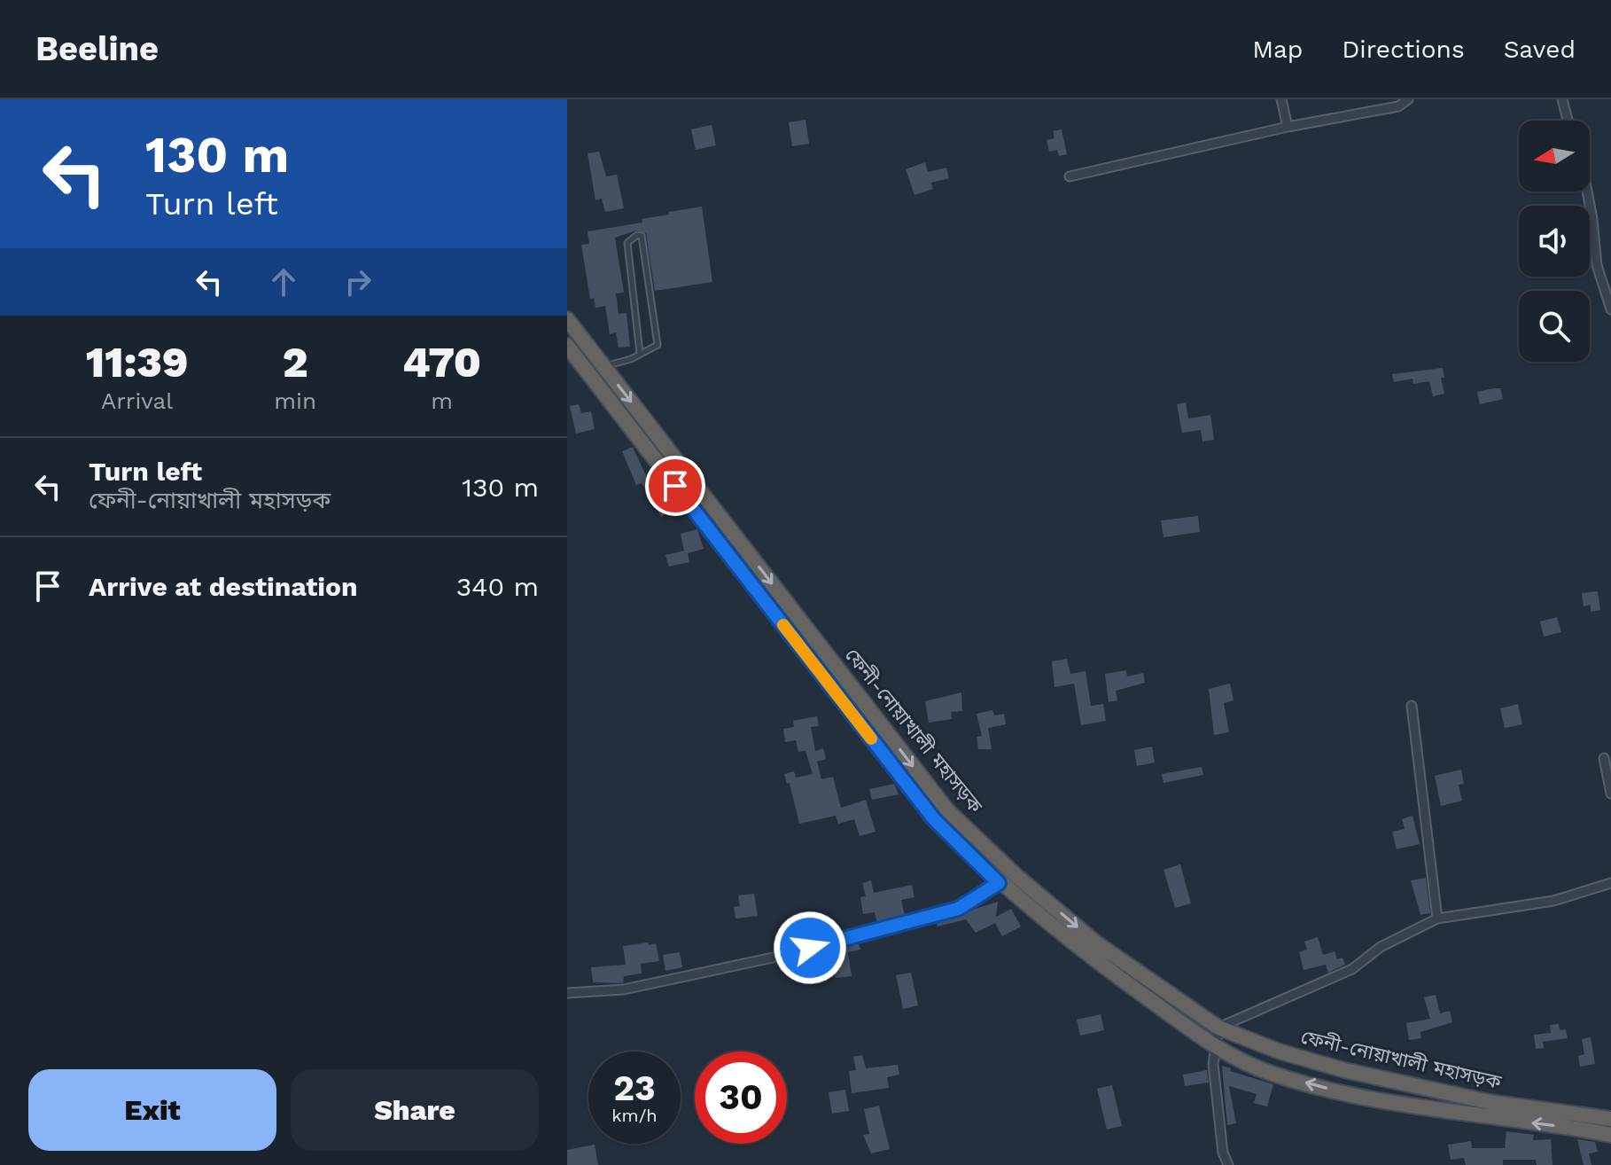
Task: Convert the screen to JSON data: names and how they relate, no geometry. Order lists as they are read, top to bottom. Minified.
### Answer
{"streets":{"highway":["ফেনী-নোয়াখালী মহাসড়ক"]},"north":"left","page":{"header":"Beeline","nav":["Map","Directions","Saved"],"turn":["130 m","Turn left"],"eta":["11:39","Arrival","2","min","470","m"],"list":[{"name":"Turn left","note":"ফেনী-নোয়াখালী মহাসড়ক","value":"130 m"},{"name":"Arrive at destination","value":"340 m"}],"speed":"23 km/h","limit":"30","buttons":["Exit","Share"]}}
